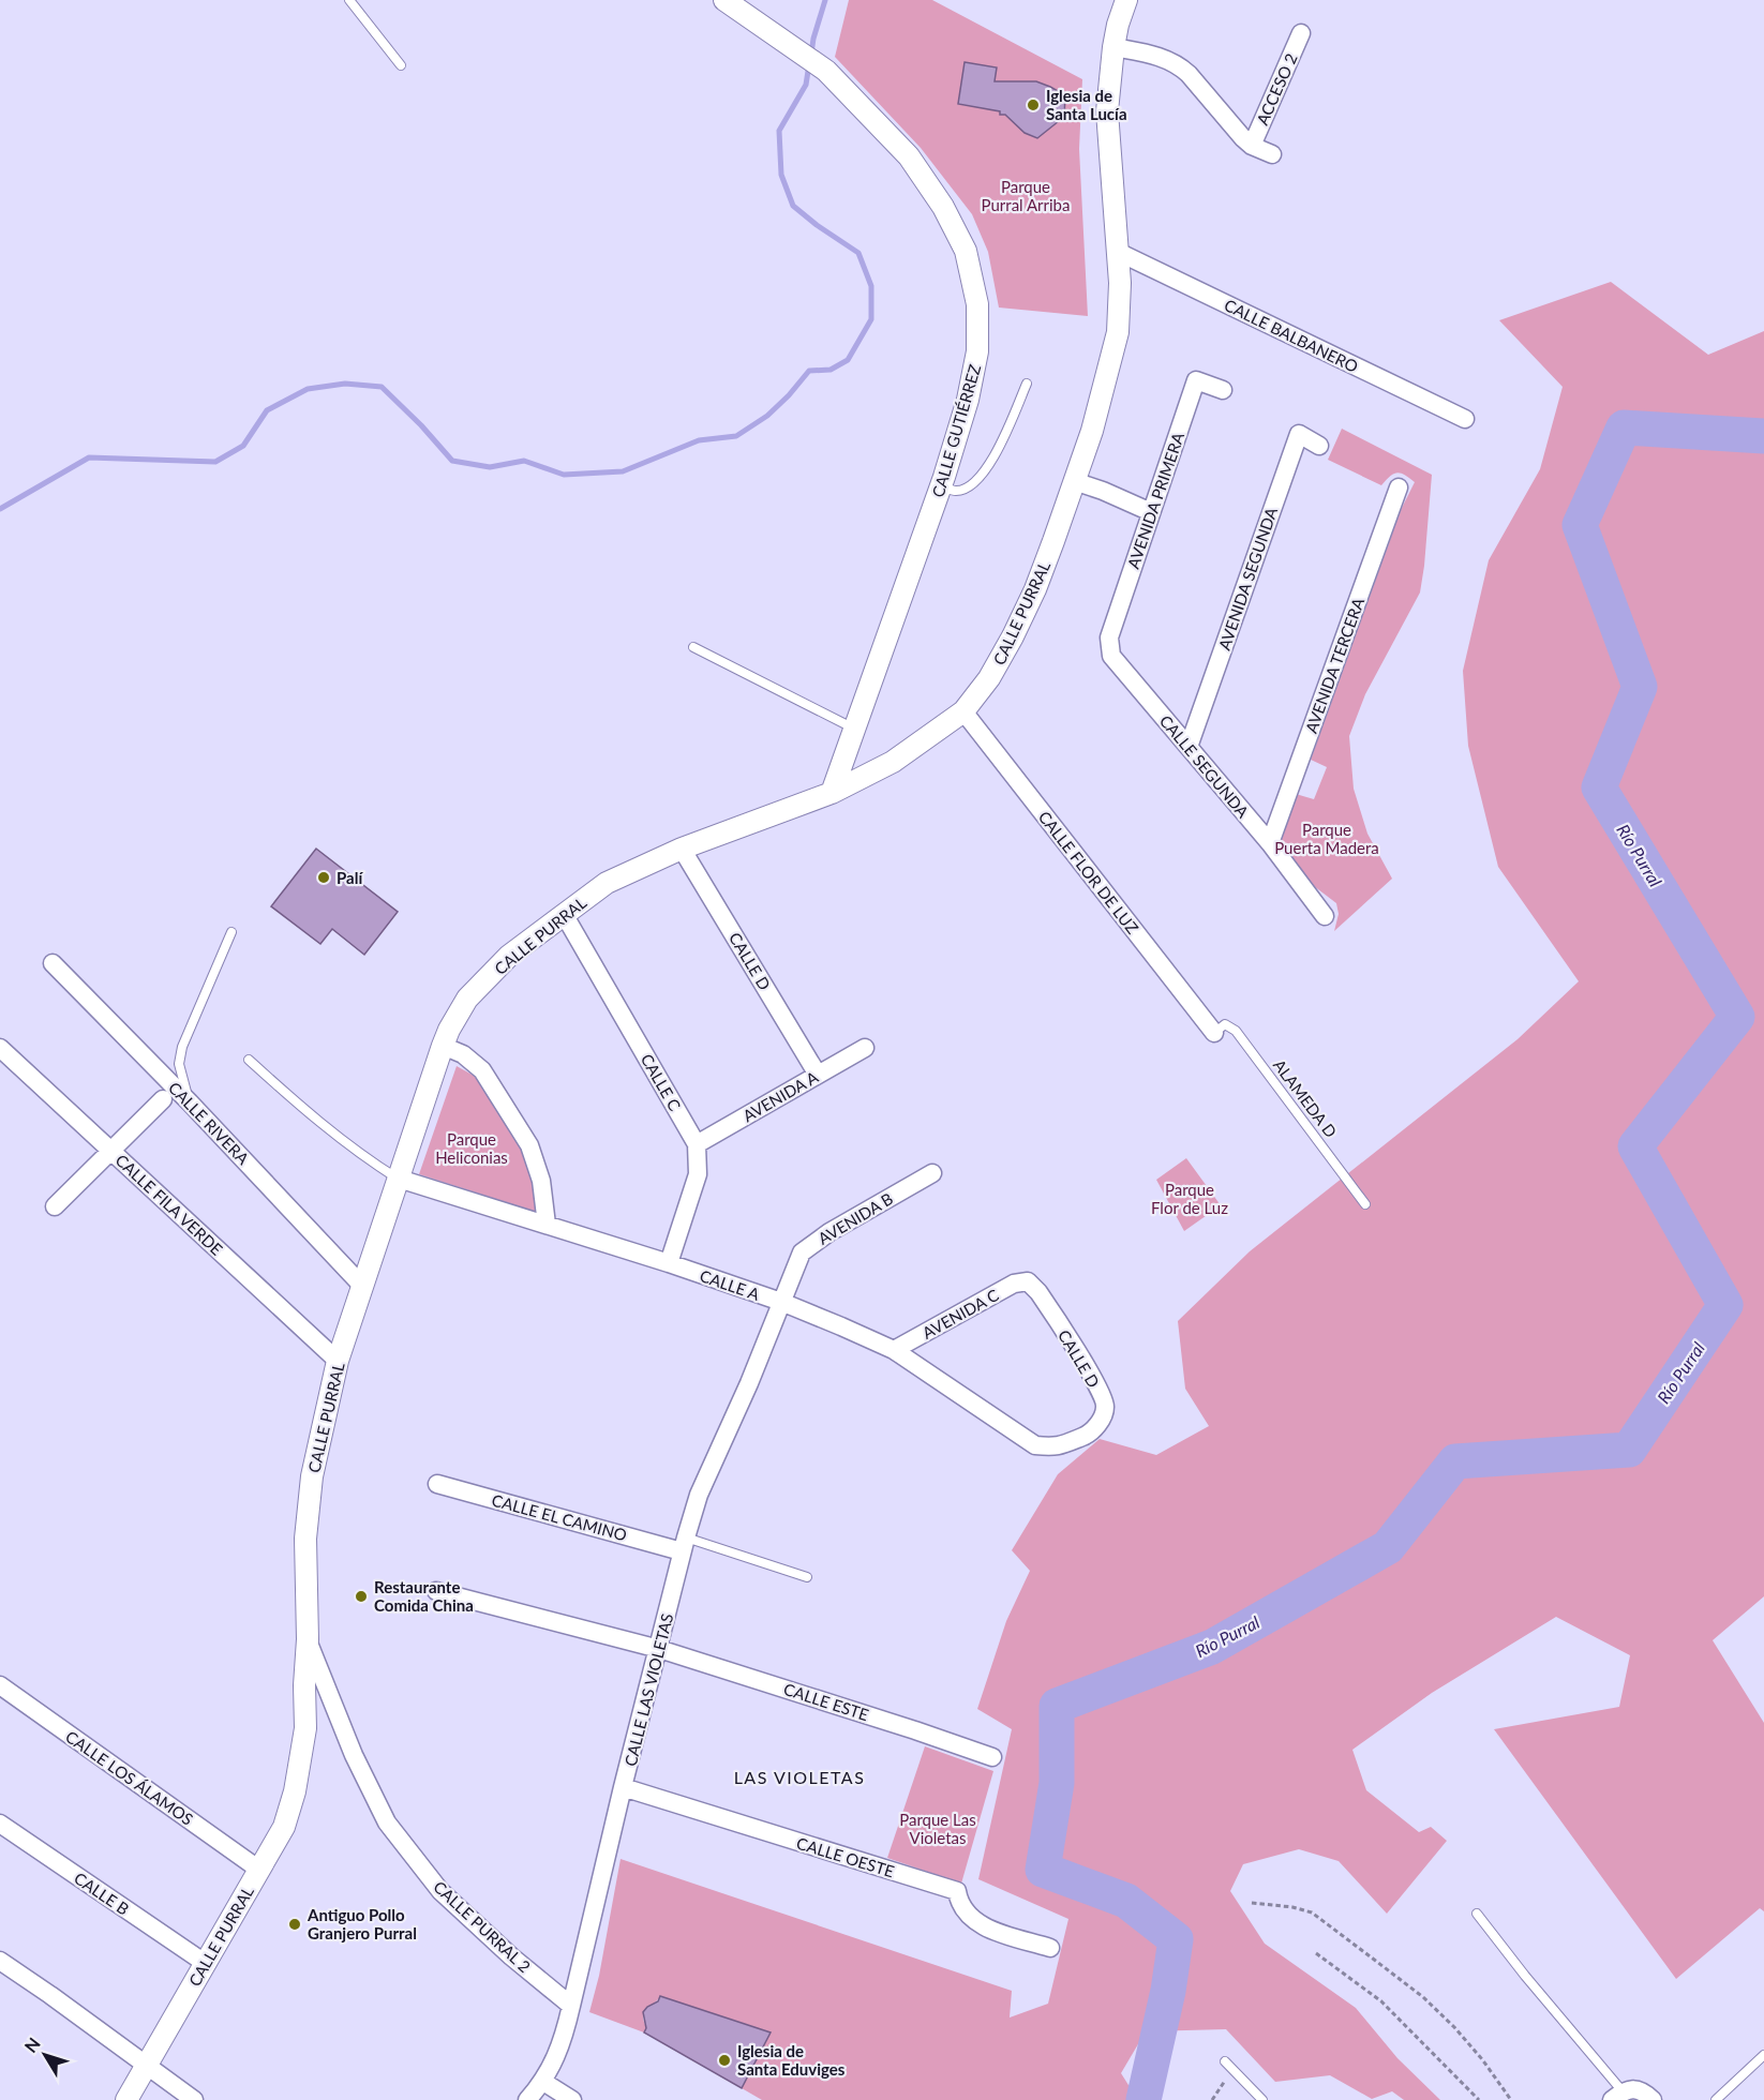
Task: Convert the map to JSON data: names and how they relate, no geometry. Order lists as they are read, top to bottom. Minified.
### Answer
{"streets":{"street":["ACCESO 2","CALLE BALBANERO","CALLE GUTIÉRREZ","AVENIDA PRIMERA","AVENIDA SEGUNDA","CALLE PURRAL","AVENIDA TERCERA","CALLE SEGUNDA","CALLE FLOR DE LUZ","CALLE D","CALLE C","AVENIDA A","CALLE RIVERA","CALLE FILA VERDE","AVENIDA B","CALLE A","AVENIDA C","CALLE EL CAMINO","CALLE LAS VIOLETAS","CALLE ESTE","CALLE LOS ÁLAMOS","CALLE OESTE","CALLE B","CALLE PURRAL 2"],"lane":["ALAMEDA D"]},"crossings":[["CALLE BALBANERO","CALLE PURRAL"],["CALLE GUTIÉRREZ","CALLE PURRAL"],["AVENIDA PRIMERA","CALLE SEGUNDA"],["AVENIDA SEGUNDA","CALLE SEGUNDA"],["CALLE PURRAL","CALLE FLOR DE LUZ"],["CALLE PURRAL","CALLE D"],["CALLE PURRAL","CALLE C"],["CALLE PURRAL","CALLE RIVERA"],["CALLE PURRAL","CALLE FILA VERDE"],["CALLE PURRAL","CALLE A"],["CALLE PURRAL","CALLE LOS ÁLAMOS"],["CALLE PURRAL","CALLE B"],["CALLE PURRAL","CALLE PURRAL 2"],["AVENIDA TERCERA","CALLE SEGUNDA"],["CALLE FLOR DE LUZ","ALAMEDA D"],["CALLE D","AVENIDA A"],["CALLE D","CALLE A"],["CALLE D","AVENIDA C"],["CALLE C","AVENIDA A"],["CALLE C","CALLE A"],["AVENIDA B","CALLE A"],["AVENIDA B","CALLE LAS VIOLETAS"],["CALLE A","AVENIDA C"],["CALLE EL CAMINO","CALLE LAS VIOLETAS"],["CALLE LAS VIOLETAS","CALLE ESTE"],["CALLE LAS VIOLETAS","CALLE OESTE"],["CALLE LAS VIOLETAS","CALLE PURRAL 2"]],"districts":["LAS VIOLETAS"],"water":["Río Purral"],"parks":["Parque Purral Arriba","Parque Puerta Madera","Parque Heliconias","Parque Flor de Luz","Parque Las Violetas"],"places":["Iglesia de Santa Lucía","Palí","Restaurante Comida China","Antiguo Pollo Granjero Purral","Iglesia de Santa Eduviges"],"north":"top left"}
